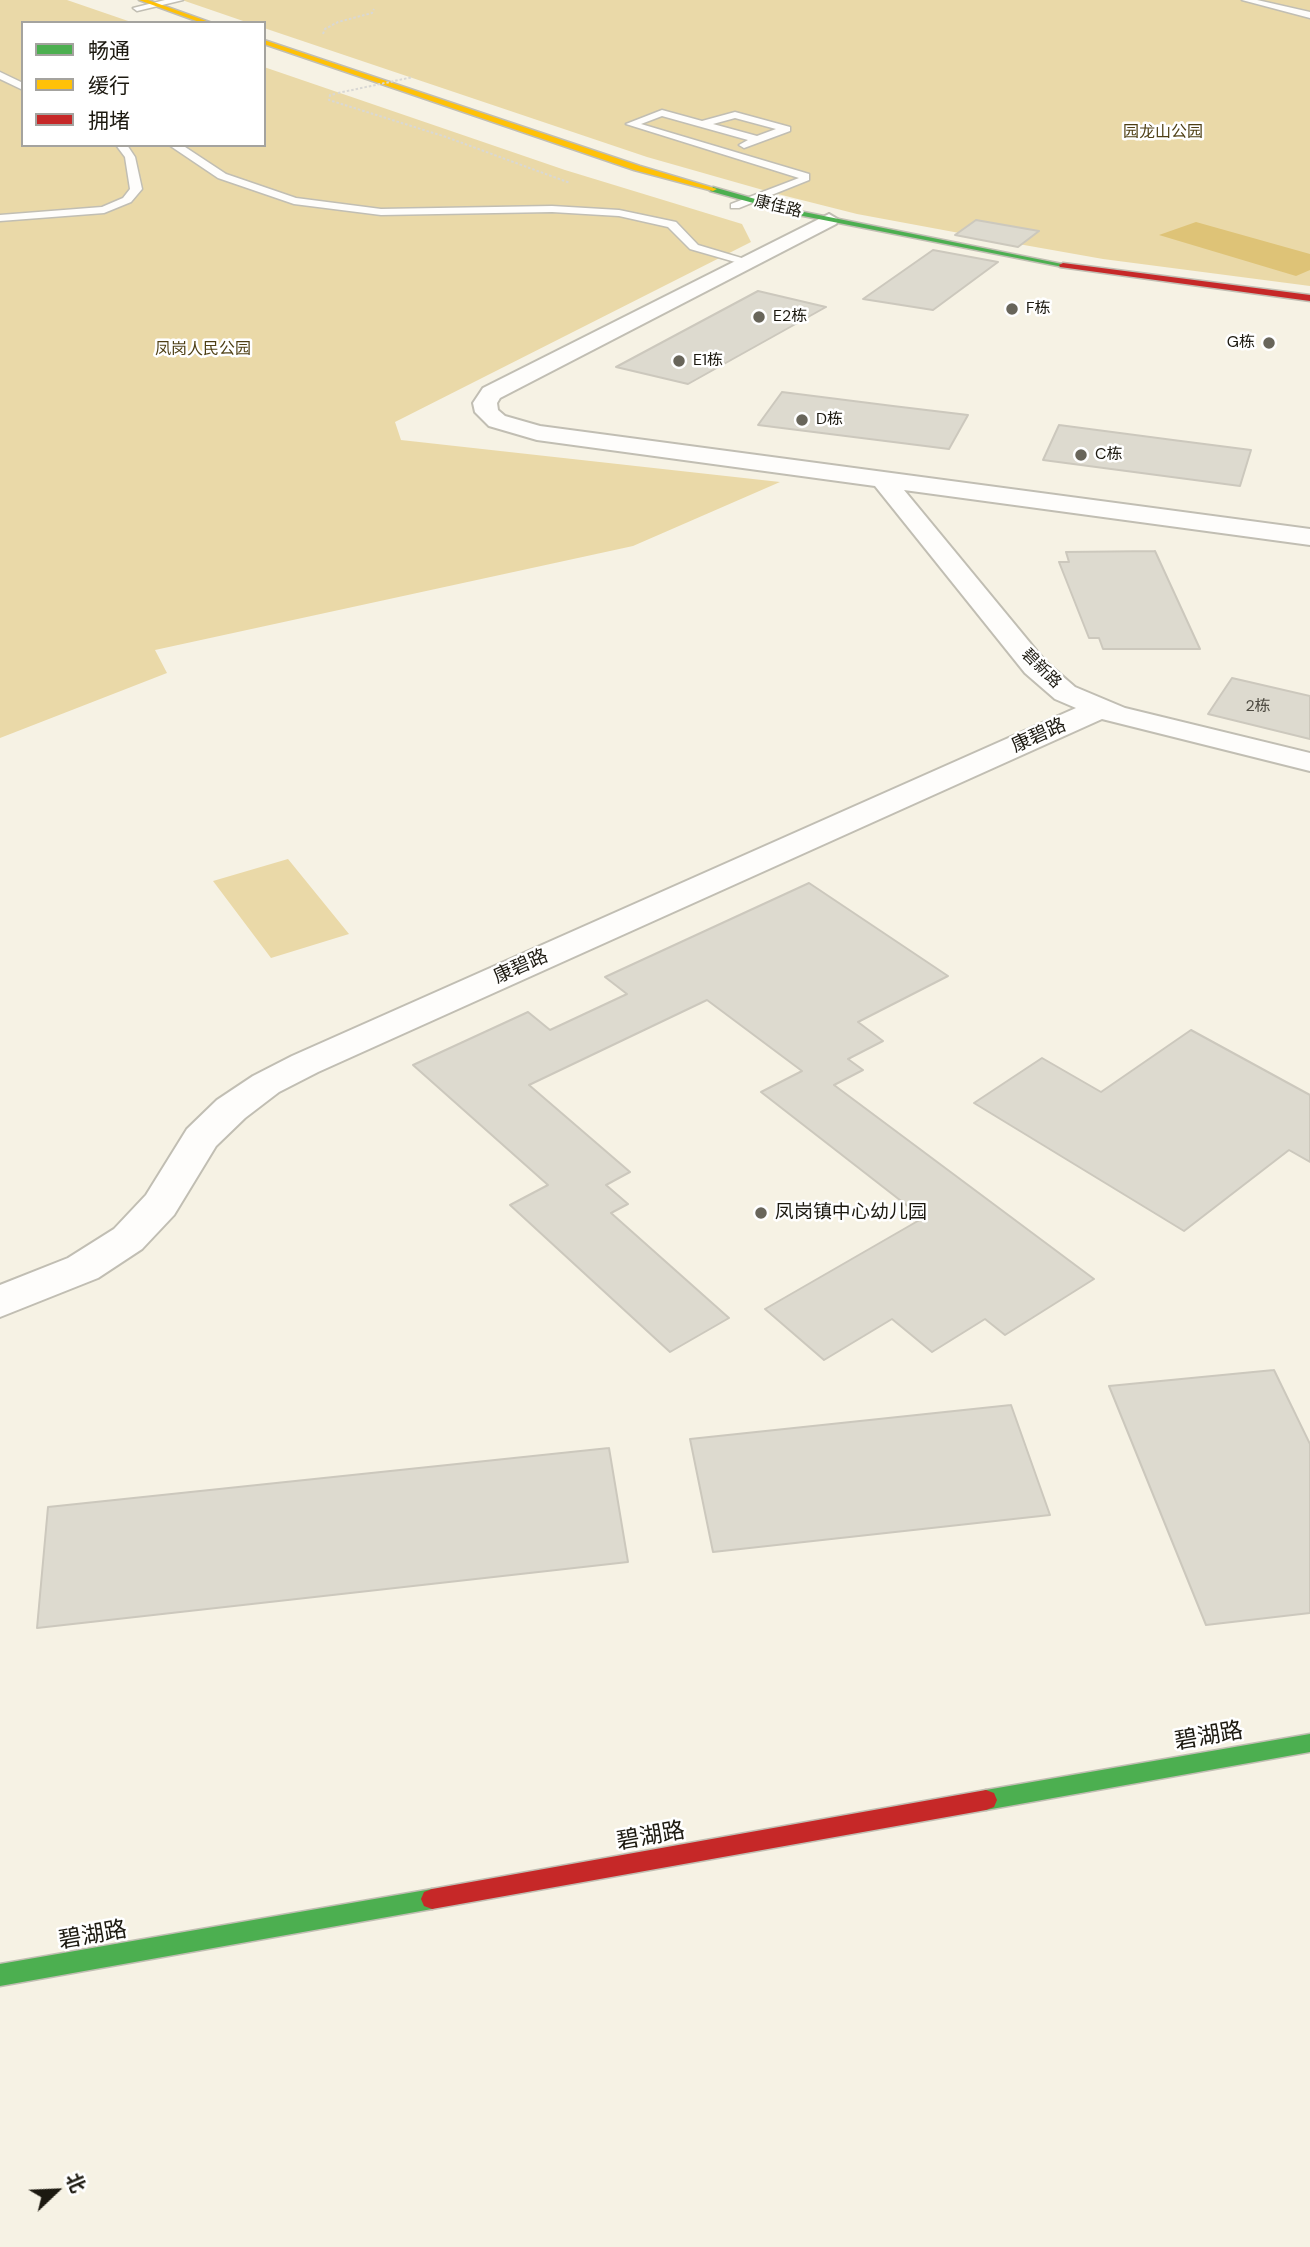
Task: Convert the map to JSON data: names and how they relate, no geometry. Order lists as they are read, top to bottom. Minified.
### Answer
{"streets":{"street":["康佳路","碧新路","康碧路","碧湖路"]},"crossings":[["碧新路","康碧路"]],"parks":["园龙山公园","凤岗人民公园"],"places":["F栋","E2栋","G栋","E1栋","D栋","C栋","凤岗镇中心幼儿园"],"house_numbers":["2栋"],"legend":["畅通","缓行","拥堵"],"north":"top right"}
